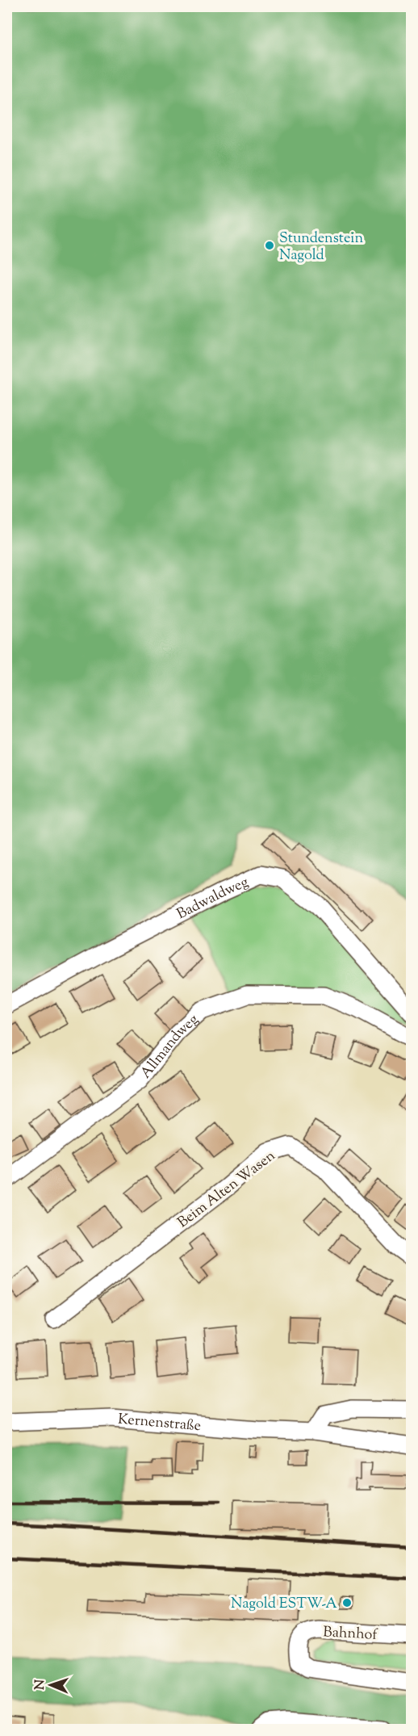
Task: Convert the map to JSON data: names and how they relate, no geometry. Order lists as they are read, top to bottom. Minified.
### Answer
{"streets":{"street":["Badwaldweg","Allmandweg","Beim Alten Wasen","Kernenstraße","Bahnhof"]},"places":["Stundenstein Nagold","Nagold ESTW-A"],"north":"left"}
